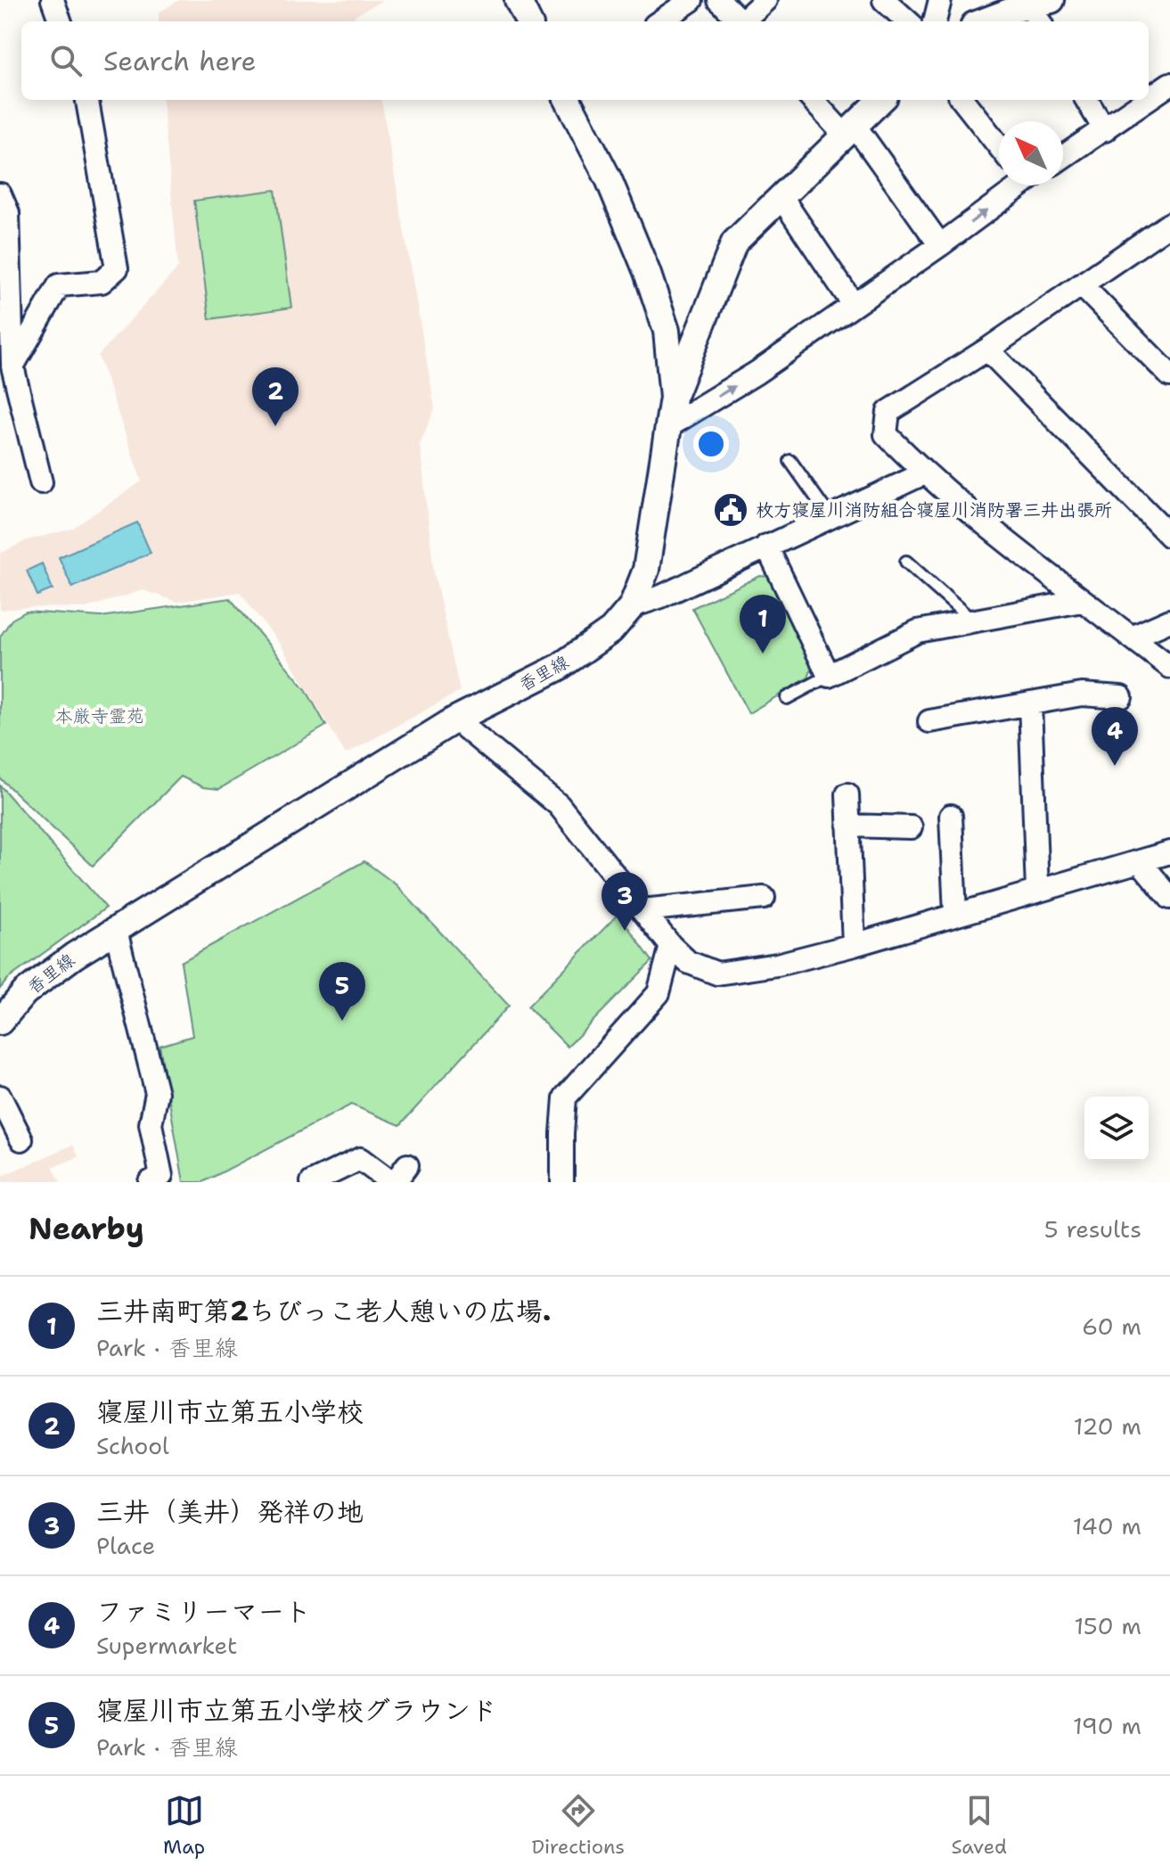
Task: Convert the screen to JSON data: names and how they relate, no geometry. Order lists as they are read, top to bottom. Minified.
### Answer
{"streets":{"street":["香里線"]},"parks":["本厳寺霊苑"],"places":{"public building":["枚方寝屋川消防組合寝屋川消防署三井出張所"]},"north":"top left","page":{"search":"Search here","pins":["2","1","4","3","5"],"heading":["Nearby","5 results"],"list":[{"mark":"1","name":"三井南町第2ちびっこ老人憩いの広場.","note":"Park · 香里線","value":"60 m"},{"mark":"2","name":"寝屋川市立第五小学校","note":"School","value":"120 m"},{"mark":"3","name":"三井（美井）発祥の地","note":"Place","value":"140 m"},{"mark":"4","name":"ファミリーマート","note":"Supermarket","value":"150 m"},{"mark":"5","name":"寝屋川市立第五小学校グラウンド","note":"Park · 香里線","value":"190 m"}],"nav":["Map","Directions","Saved"]}}
